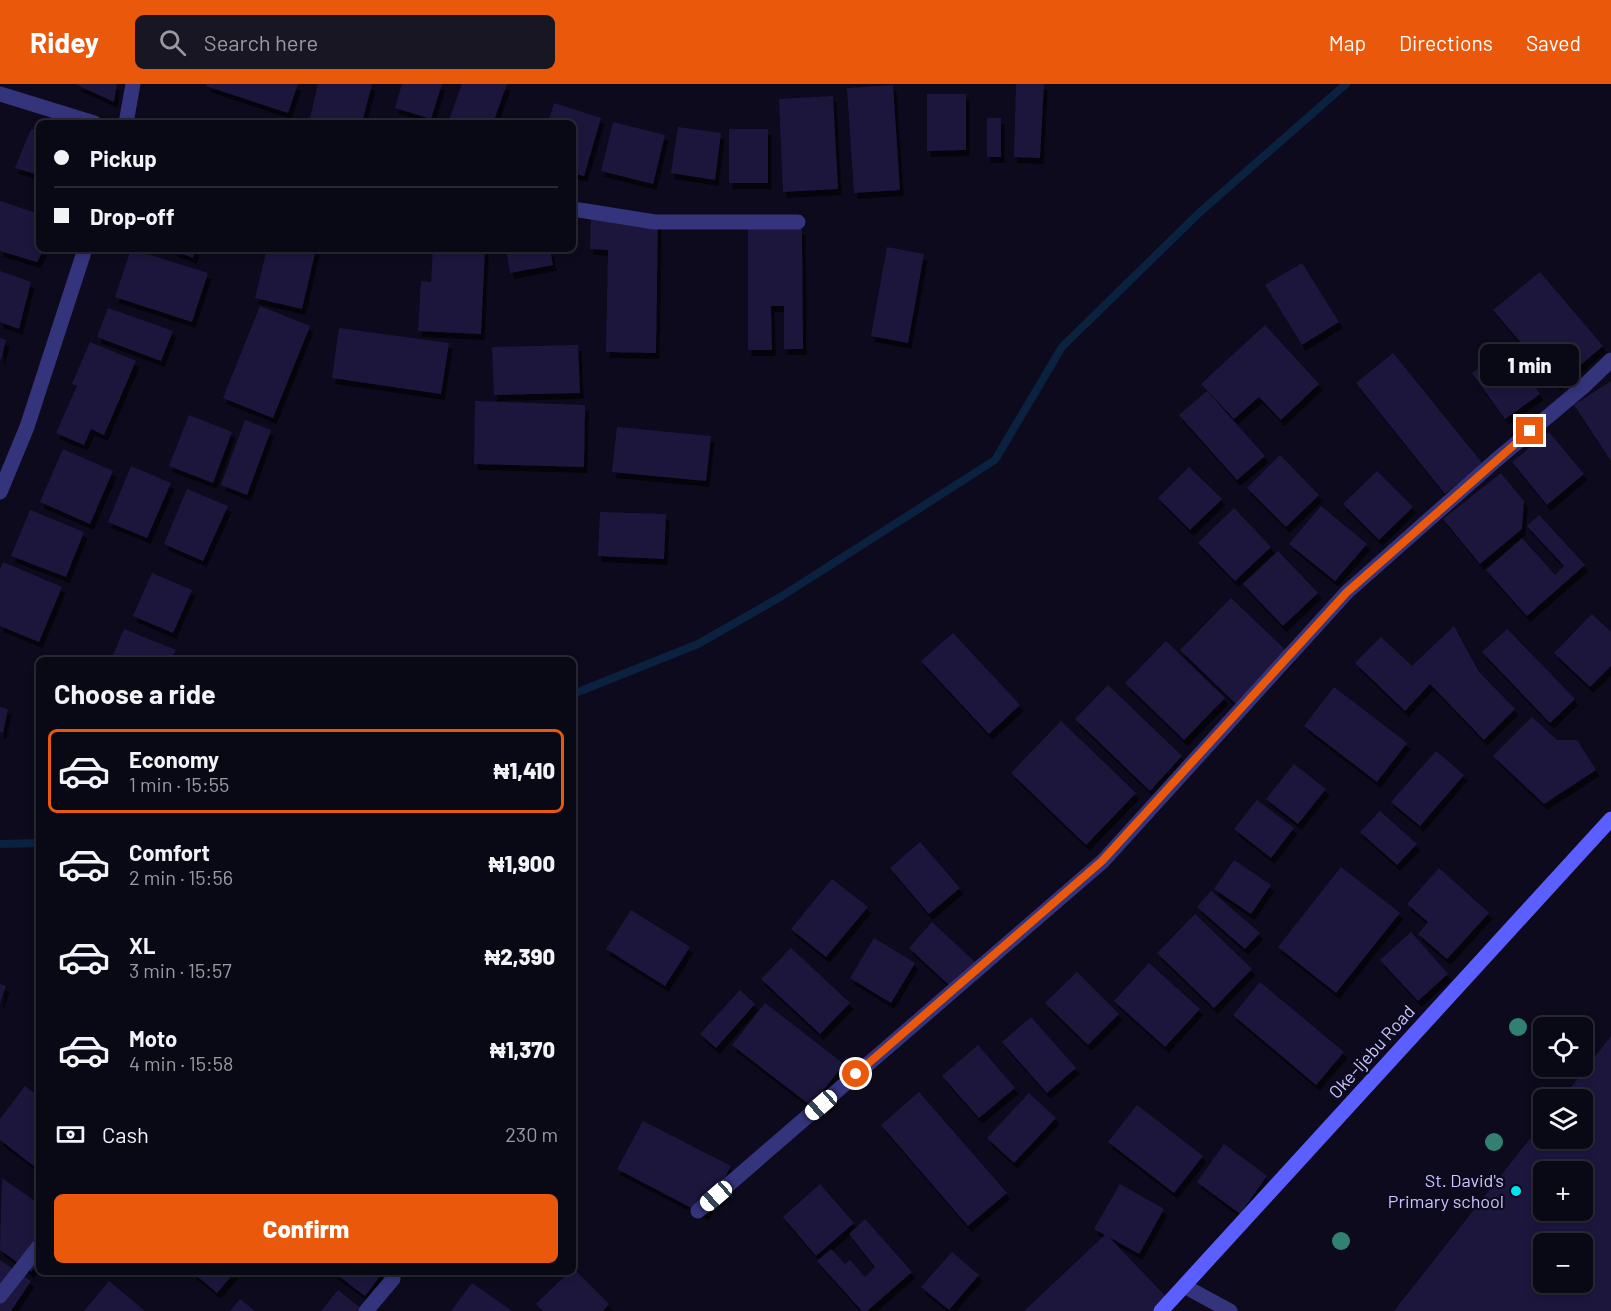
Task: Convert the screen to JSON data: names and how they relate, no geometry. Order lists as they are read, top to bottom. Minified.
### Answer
{"streets":{"main road":["Oke-Ijebu Road"]},"places":["St. David's Primary school"],"page":{"header":"Ridey","search":"Search here","nav":["Map","Directions","Saved"],"banner":["Pickup","Drop-off"],"bubble":"1 min","heading":"Choose a ride","list":[{"name":"Economy","note":"1 min · 15:55","value":"₦1,410"},{"name":"Comfort","note":"2 min · 15:56","value":"₦1,900"},{"name":"XL","note":"3 min · 15:57","value":"₦2,390"},{"name":"Moto","note":"4 min · 15:58","value":"₦1,370"}],"map_buttons":["+","−"],"pay":["Cash","230 m"],"buttons":"Confirm"}}
